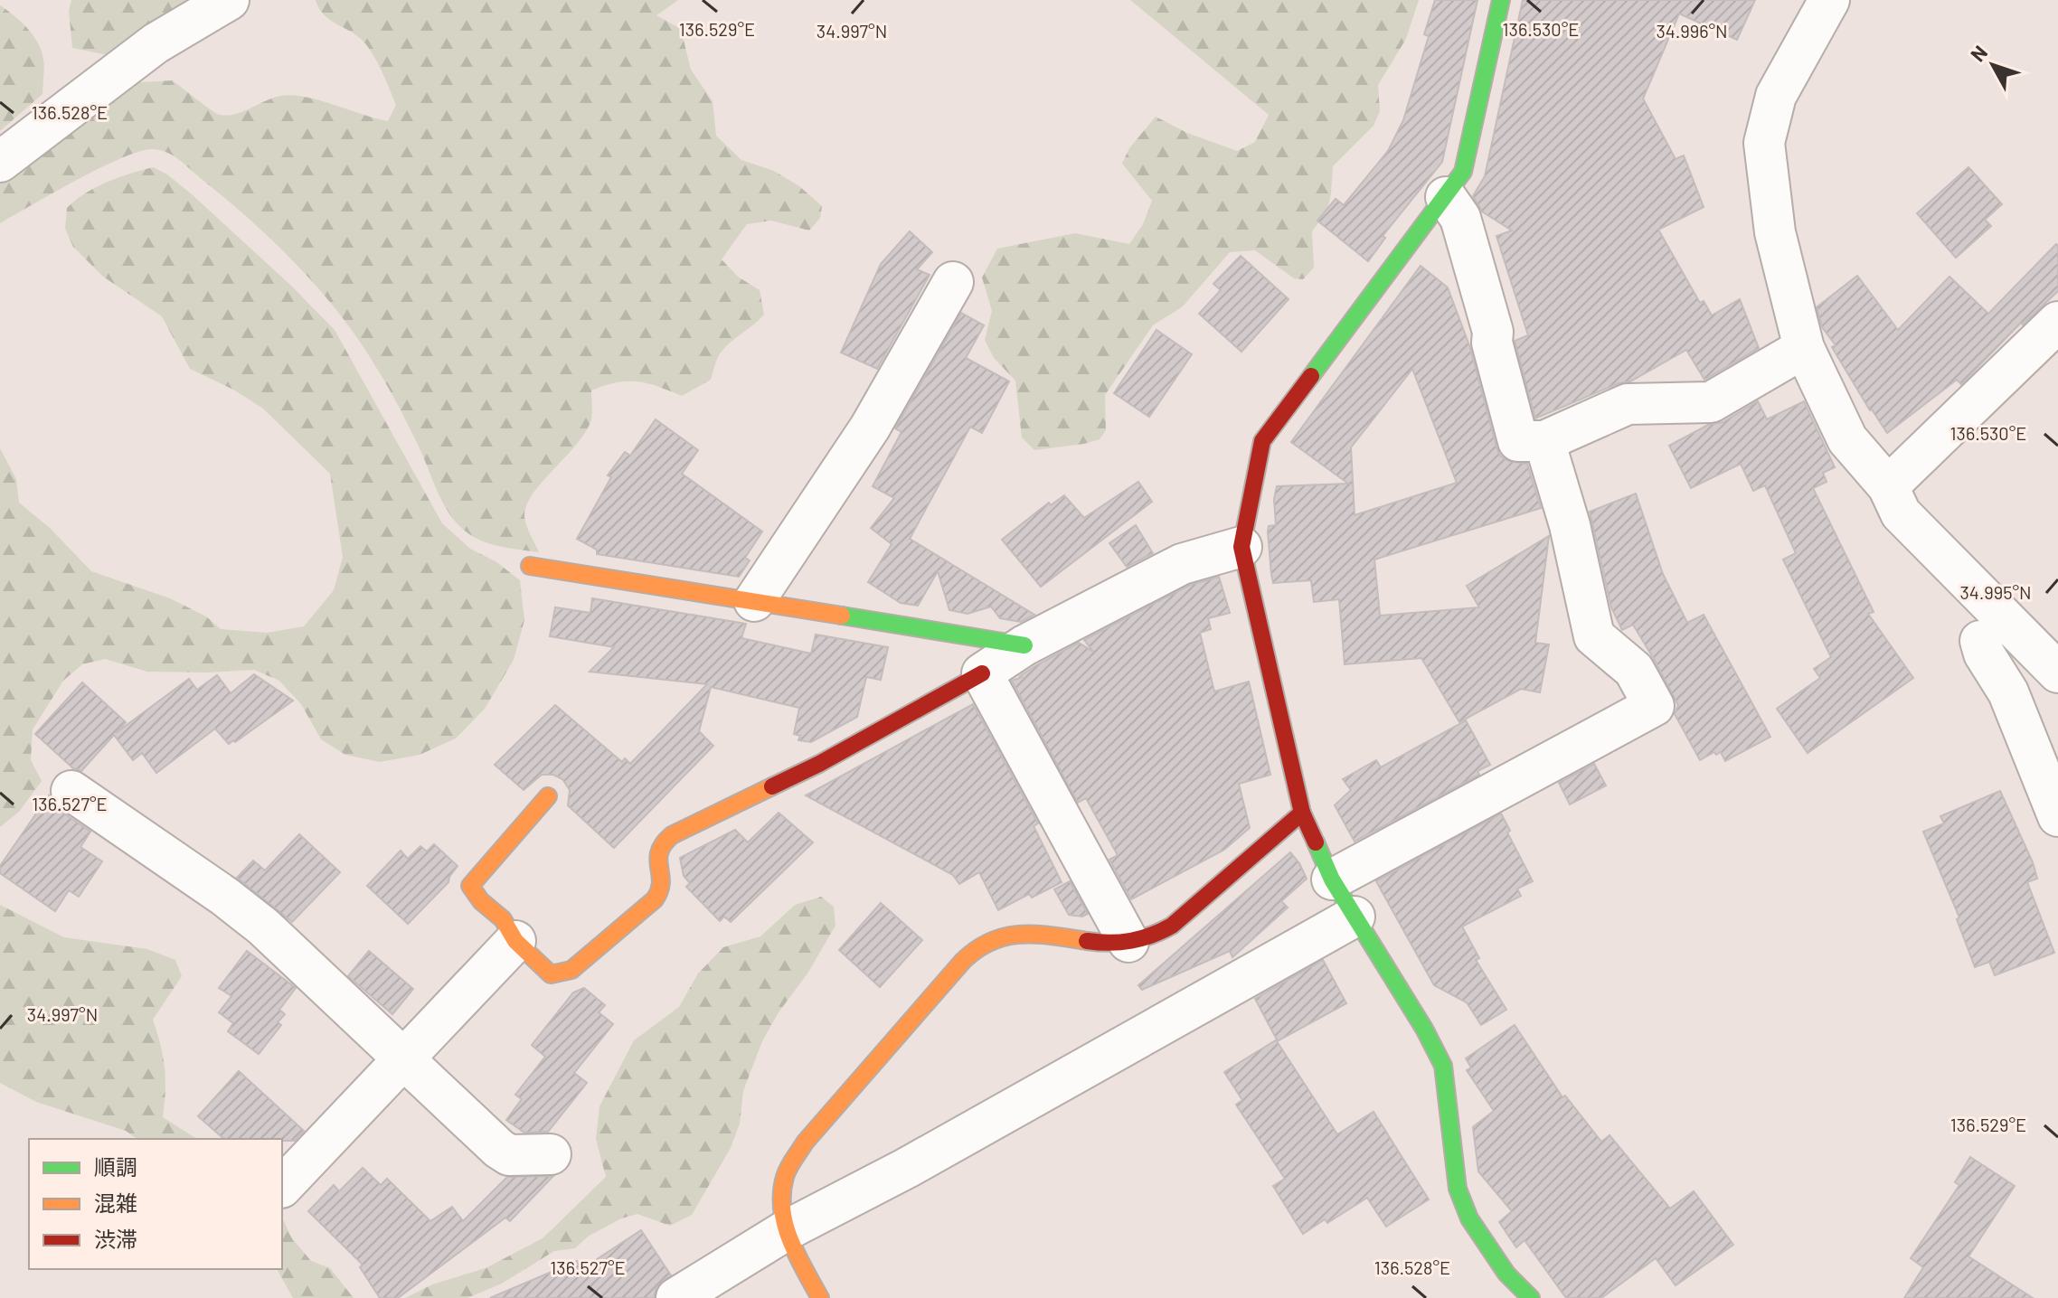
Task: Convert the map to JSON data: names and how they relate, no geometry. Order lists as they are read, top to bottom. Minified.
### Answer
{"legend":["順調","混雑","渋滞"],"north":"top left","coordinates":["136.529°E","136.530°E","34.997°N","34.996°N","136.528°E","34.995°N","136.527°E"]}
